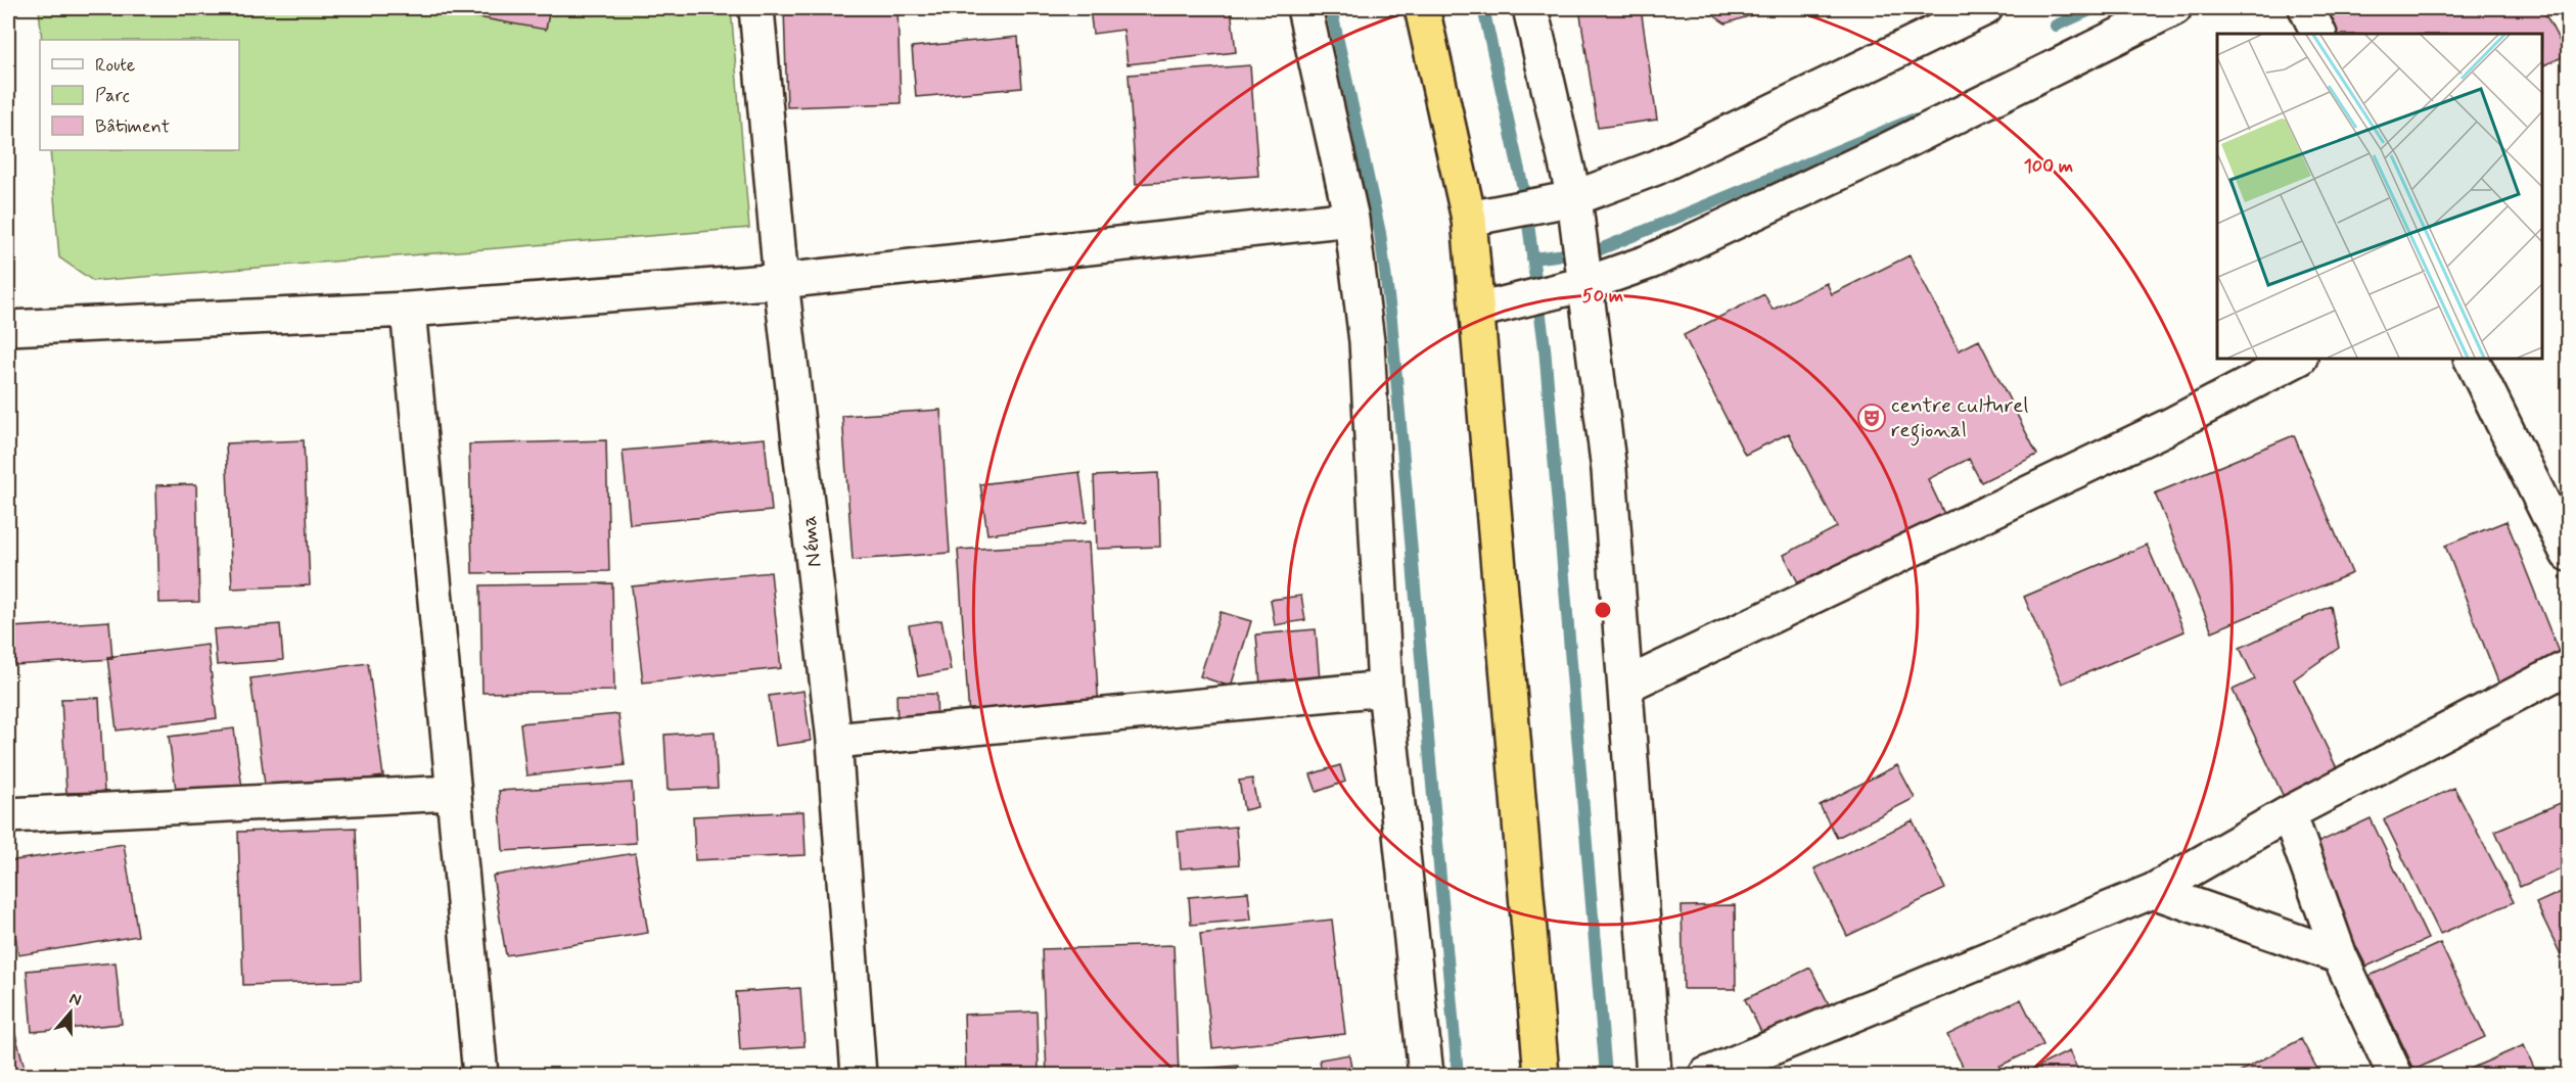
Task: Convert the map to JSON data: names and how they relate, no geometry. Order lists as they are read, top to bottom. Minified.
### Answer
{"streets":{"street":["Néma"]},"places":{"theatre":["centre culturel regional"]},"legend":["Route","Parc","Bâtiment"],"north":"top","rings":["100 m","50 m"]}
